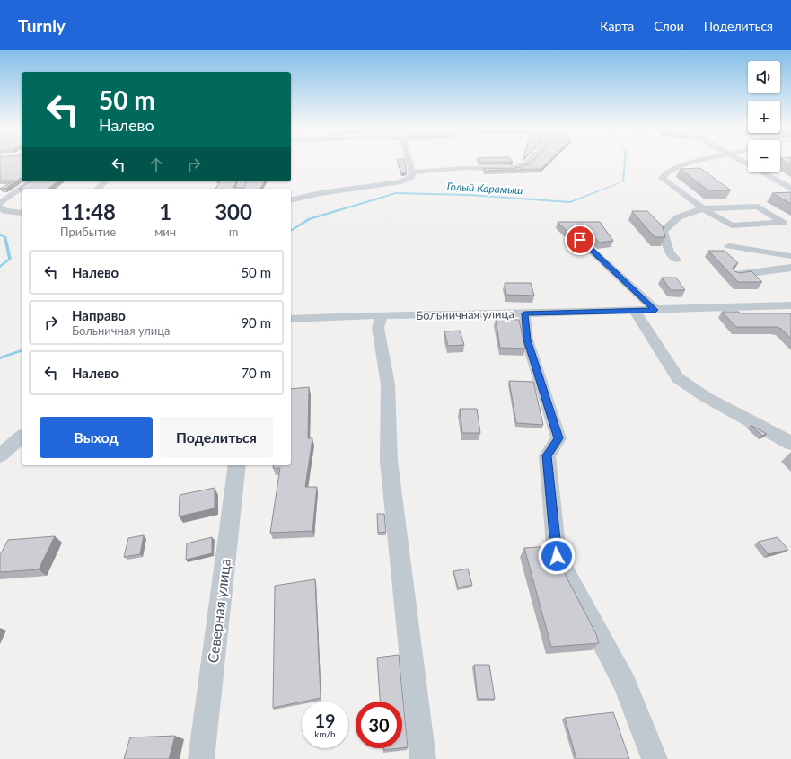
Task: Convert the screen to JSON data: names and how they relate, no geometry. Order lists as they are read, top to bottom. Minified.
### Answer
{"streets":{"street":["Больничная улица","Северная улица"]},"water":["Голый Карамыш"],"page":{"header":"Turnly","nav":["Карта","Слои","Поделиться"],"map_buttons":["+","−"],"turn":["50 m","Налево"],"eta":["11:48","Прибытие","1","мин","300","m"],"list":[{"name":"Налево","value":"50 m"},{"name":"Направо","note":"Больничная улица","value":"90 m"},{"name":"Налево","value":"70 m"}],"buttons":["Выход","Поделиться"],"speed":"19 km/h","limit":"30"}}
